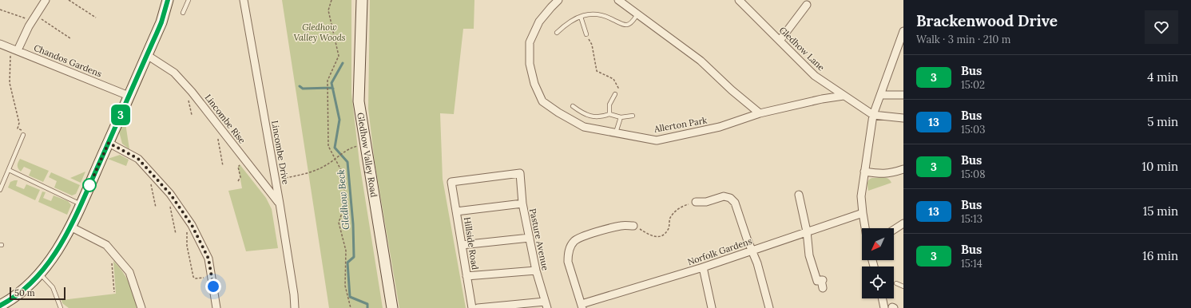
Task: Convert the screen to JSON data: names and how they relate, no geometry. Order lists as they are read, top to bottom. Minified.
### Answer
{"streets":{"street":["Gledhow Lane","Chandos Gardens","Lincombe Rise","Allerton Park","Lincombe Drive","Gledhow Valley Road","Pasture Avenue","Hillside Road","Norfolk Gardens"]},"crossings":[["Gledhow Lane","Allerton Park"],["Lincombe Rise","Lincombe Drive"],["Pasture Avenue","Hillside Road"]],"water":["Gledhow Beck"],"parks":["Gledhow Valley Woods"],"lines":["bus line 3"],"scale_bar":"50 m","north":"bottom left","page":{"on_map":"3","heading":["Brackenwood Drive","Walk · 3 min · 210 m"],"list":[{"mark":"3","name":"Bus","note":"15:02","value":"4 min"},{"mark":"13","name":"Bus","note":"15:03","value":"5 min"},{"mark":"3","name":"Bus","note":"15:08","value":"10 min"},{"mark":"13","name":"Bus","note":"15:13","value":"15 min"},{"mark":"3","name":"Bus","note":"15:14","value":"16 min"}],"scale":"50 m"}}
